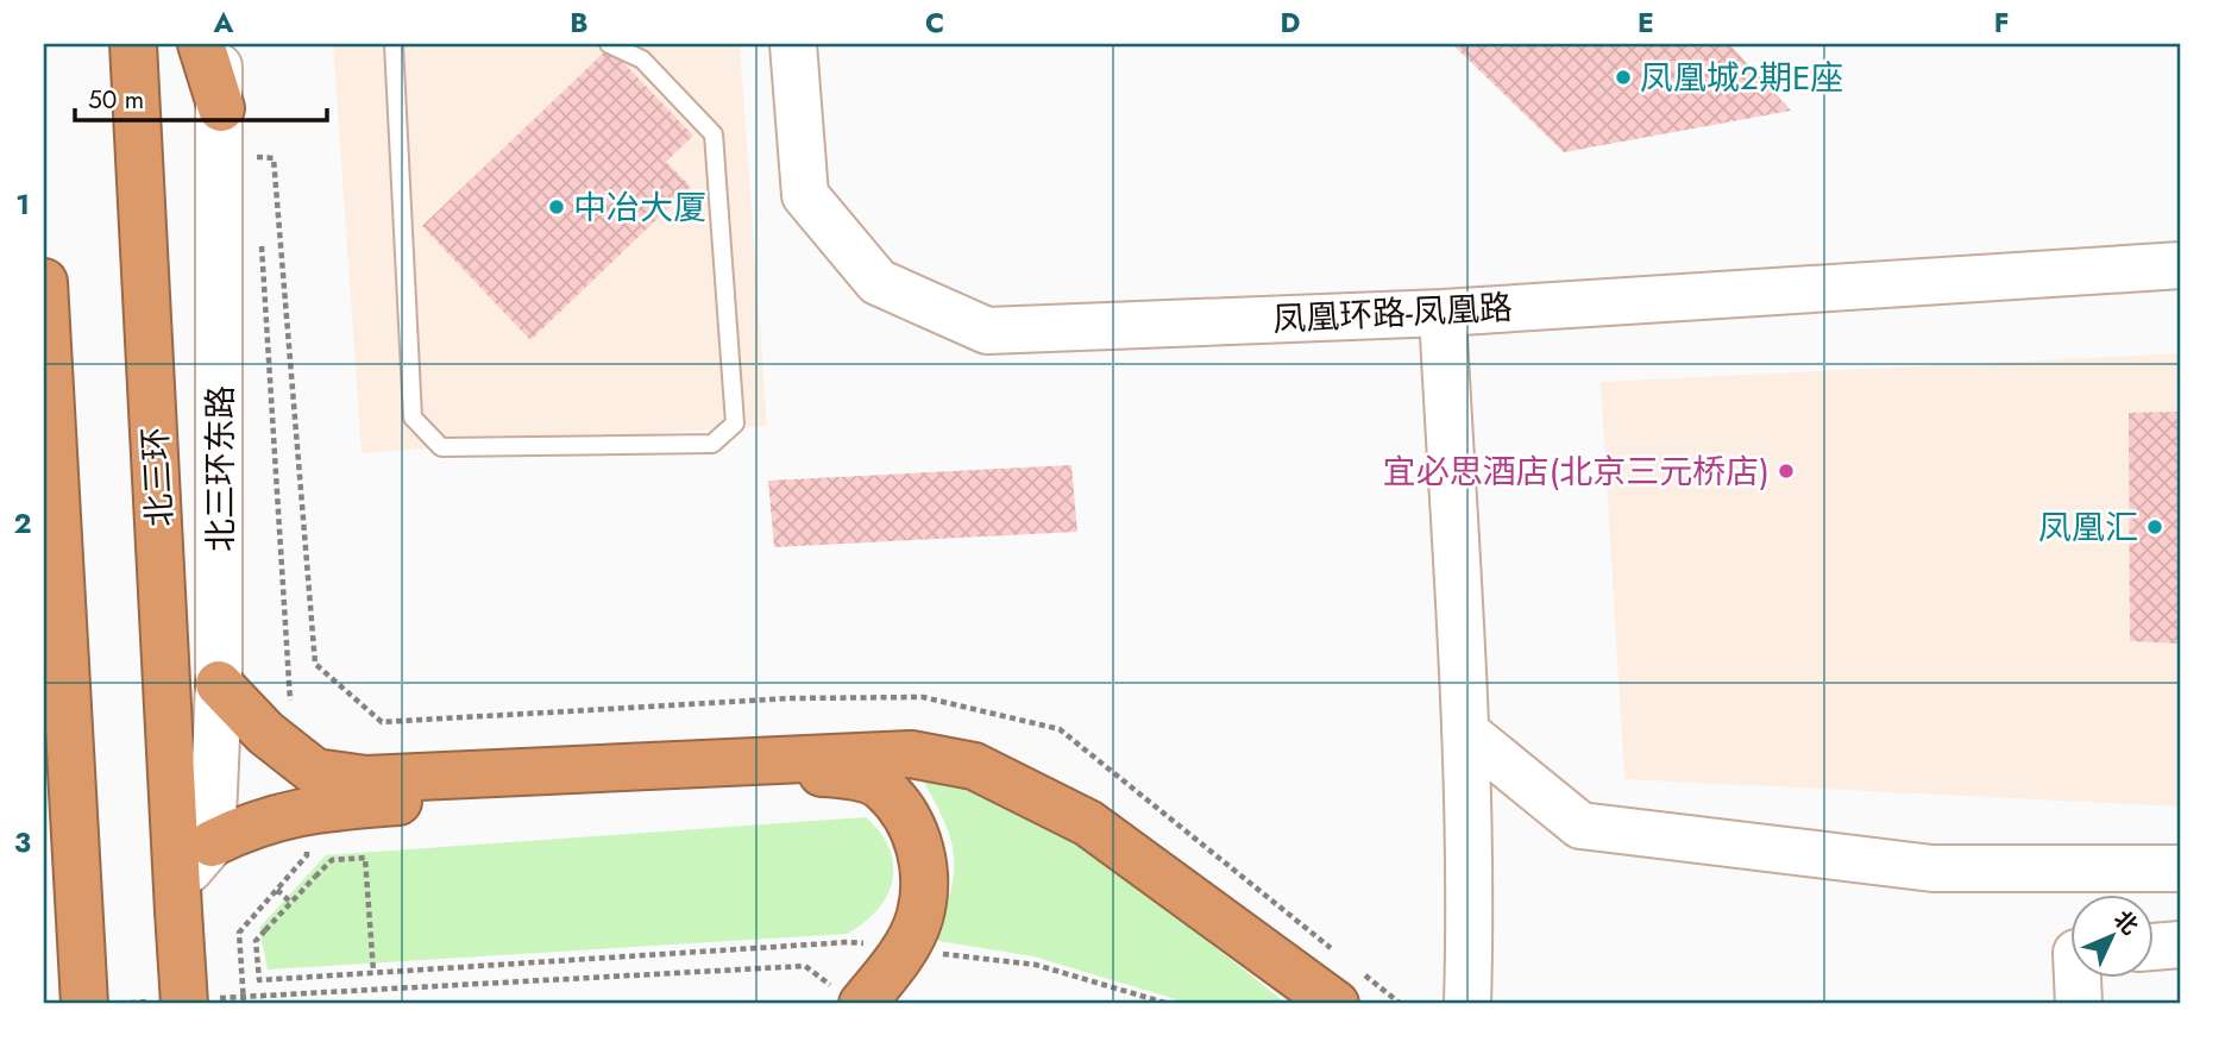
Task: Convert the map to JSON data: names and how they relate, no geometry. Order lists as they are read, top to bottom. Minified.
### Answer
{"streets":{"highway":["北三环"],"street":["凤凰环路-凤凰路","北三环东路"]},"places":["凤凰城2期E座","中冶大厦","宜必思酒店(北京三元桥店)","凤凰汇"],"scale_bar":"50 m","north":"top right","grid":{"columns":["A","B","C","D","E","F"],"rows":["1","2","3"]}}
